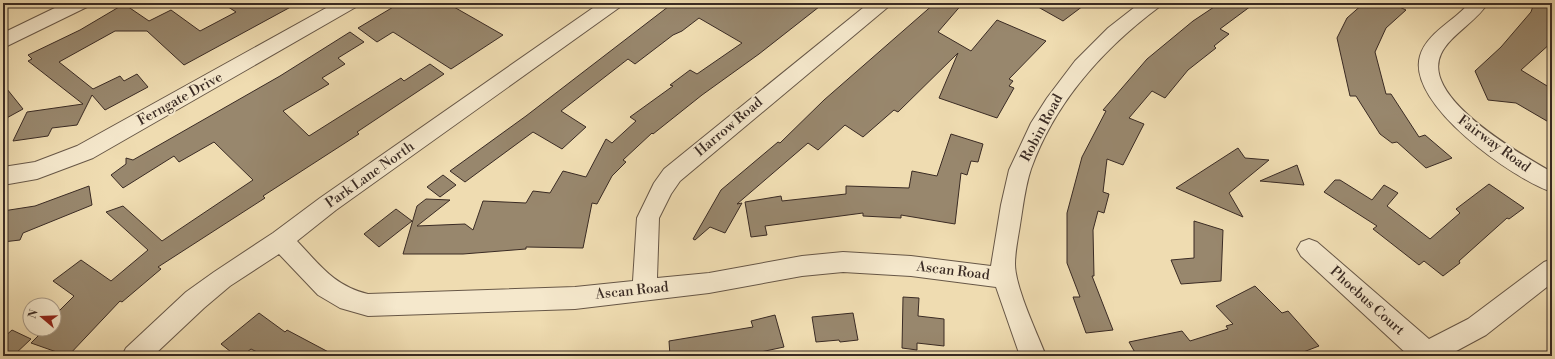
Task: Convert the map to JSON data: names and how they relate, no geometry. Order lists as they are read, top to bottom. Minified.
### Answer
{"streets":{"street":["Ferngate Drive","Harrow Road","Robin Road","Fairway Road","Park Lane North","Ascan Road","Phoebus Court"]},"crossings":[["Harrow Road","Ascan Road"],["Robin Road","Ascan Road"],["Park Lane North","Ascan Road"]],"north":"left"}
